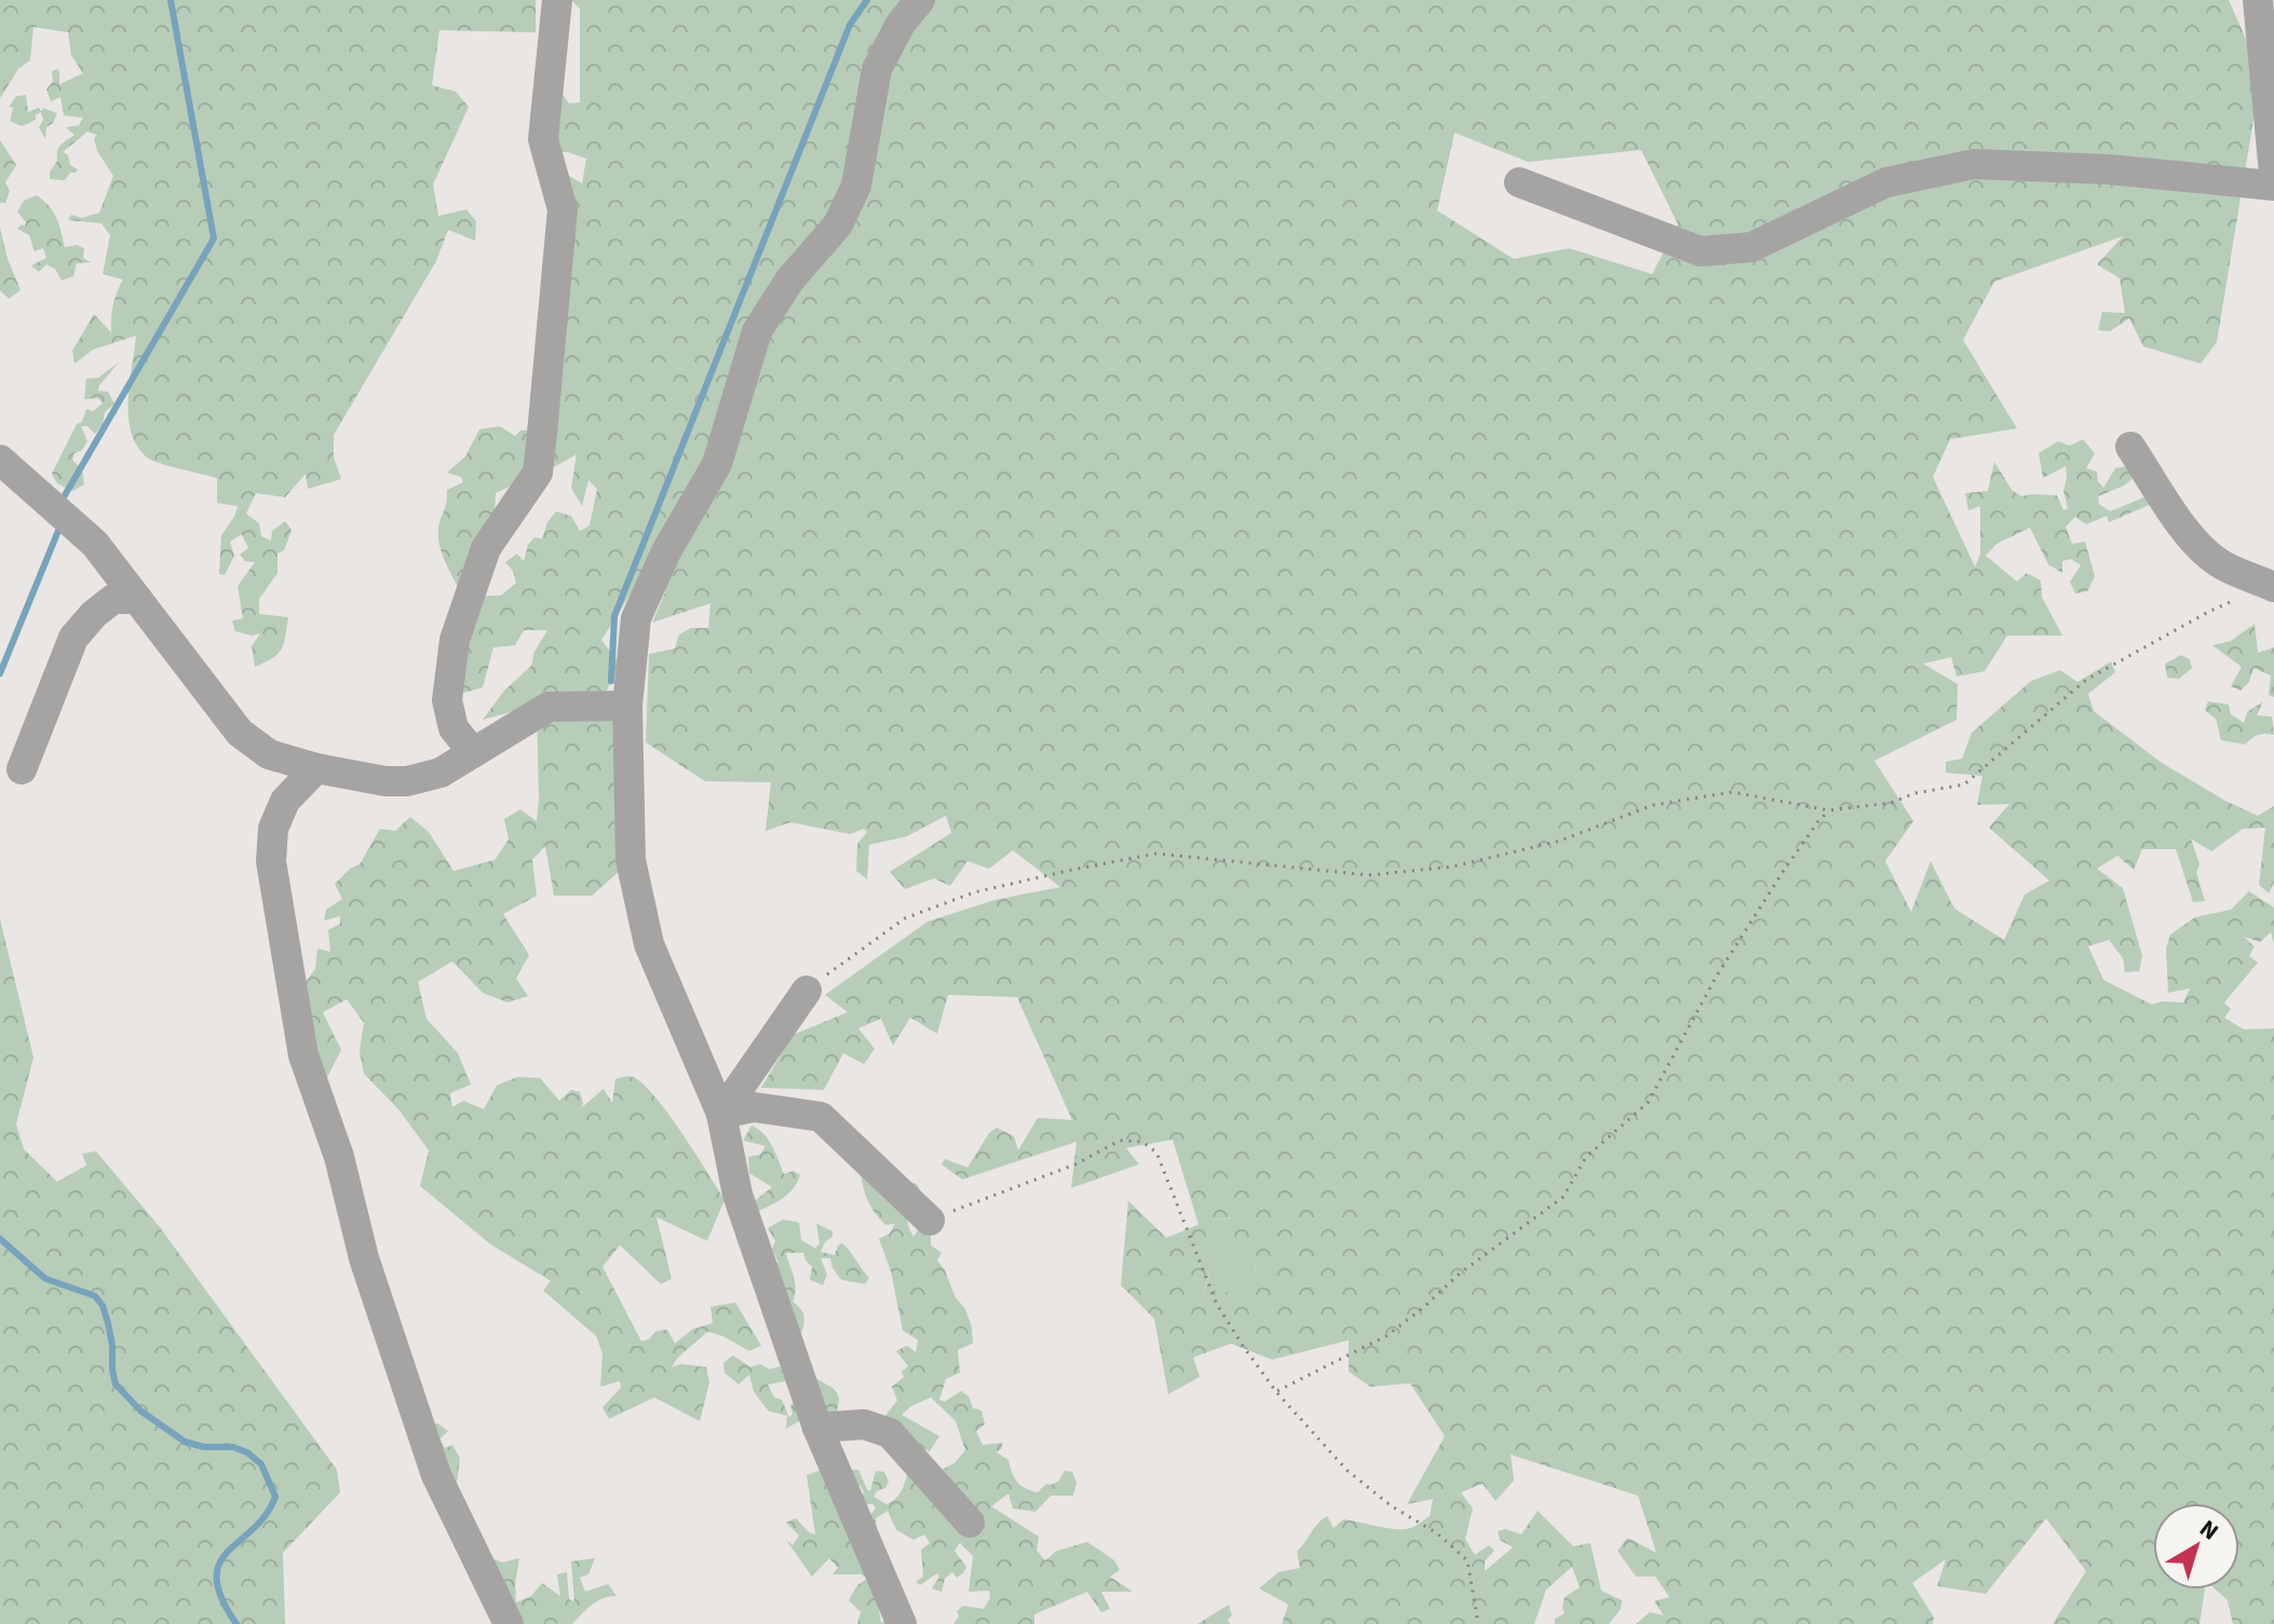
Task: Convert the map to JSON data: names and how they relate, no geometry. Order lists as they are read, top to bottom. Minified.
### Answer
{"north":"top right"}
